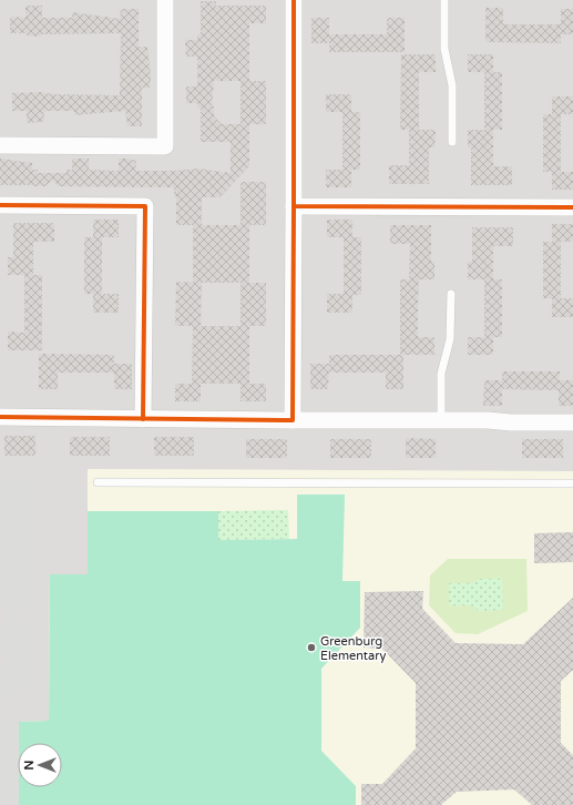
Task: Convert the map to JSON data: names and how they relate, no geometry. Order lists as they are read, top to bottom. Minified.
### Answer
{"places":["Greenburg Elementary"],"north":"left"}
